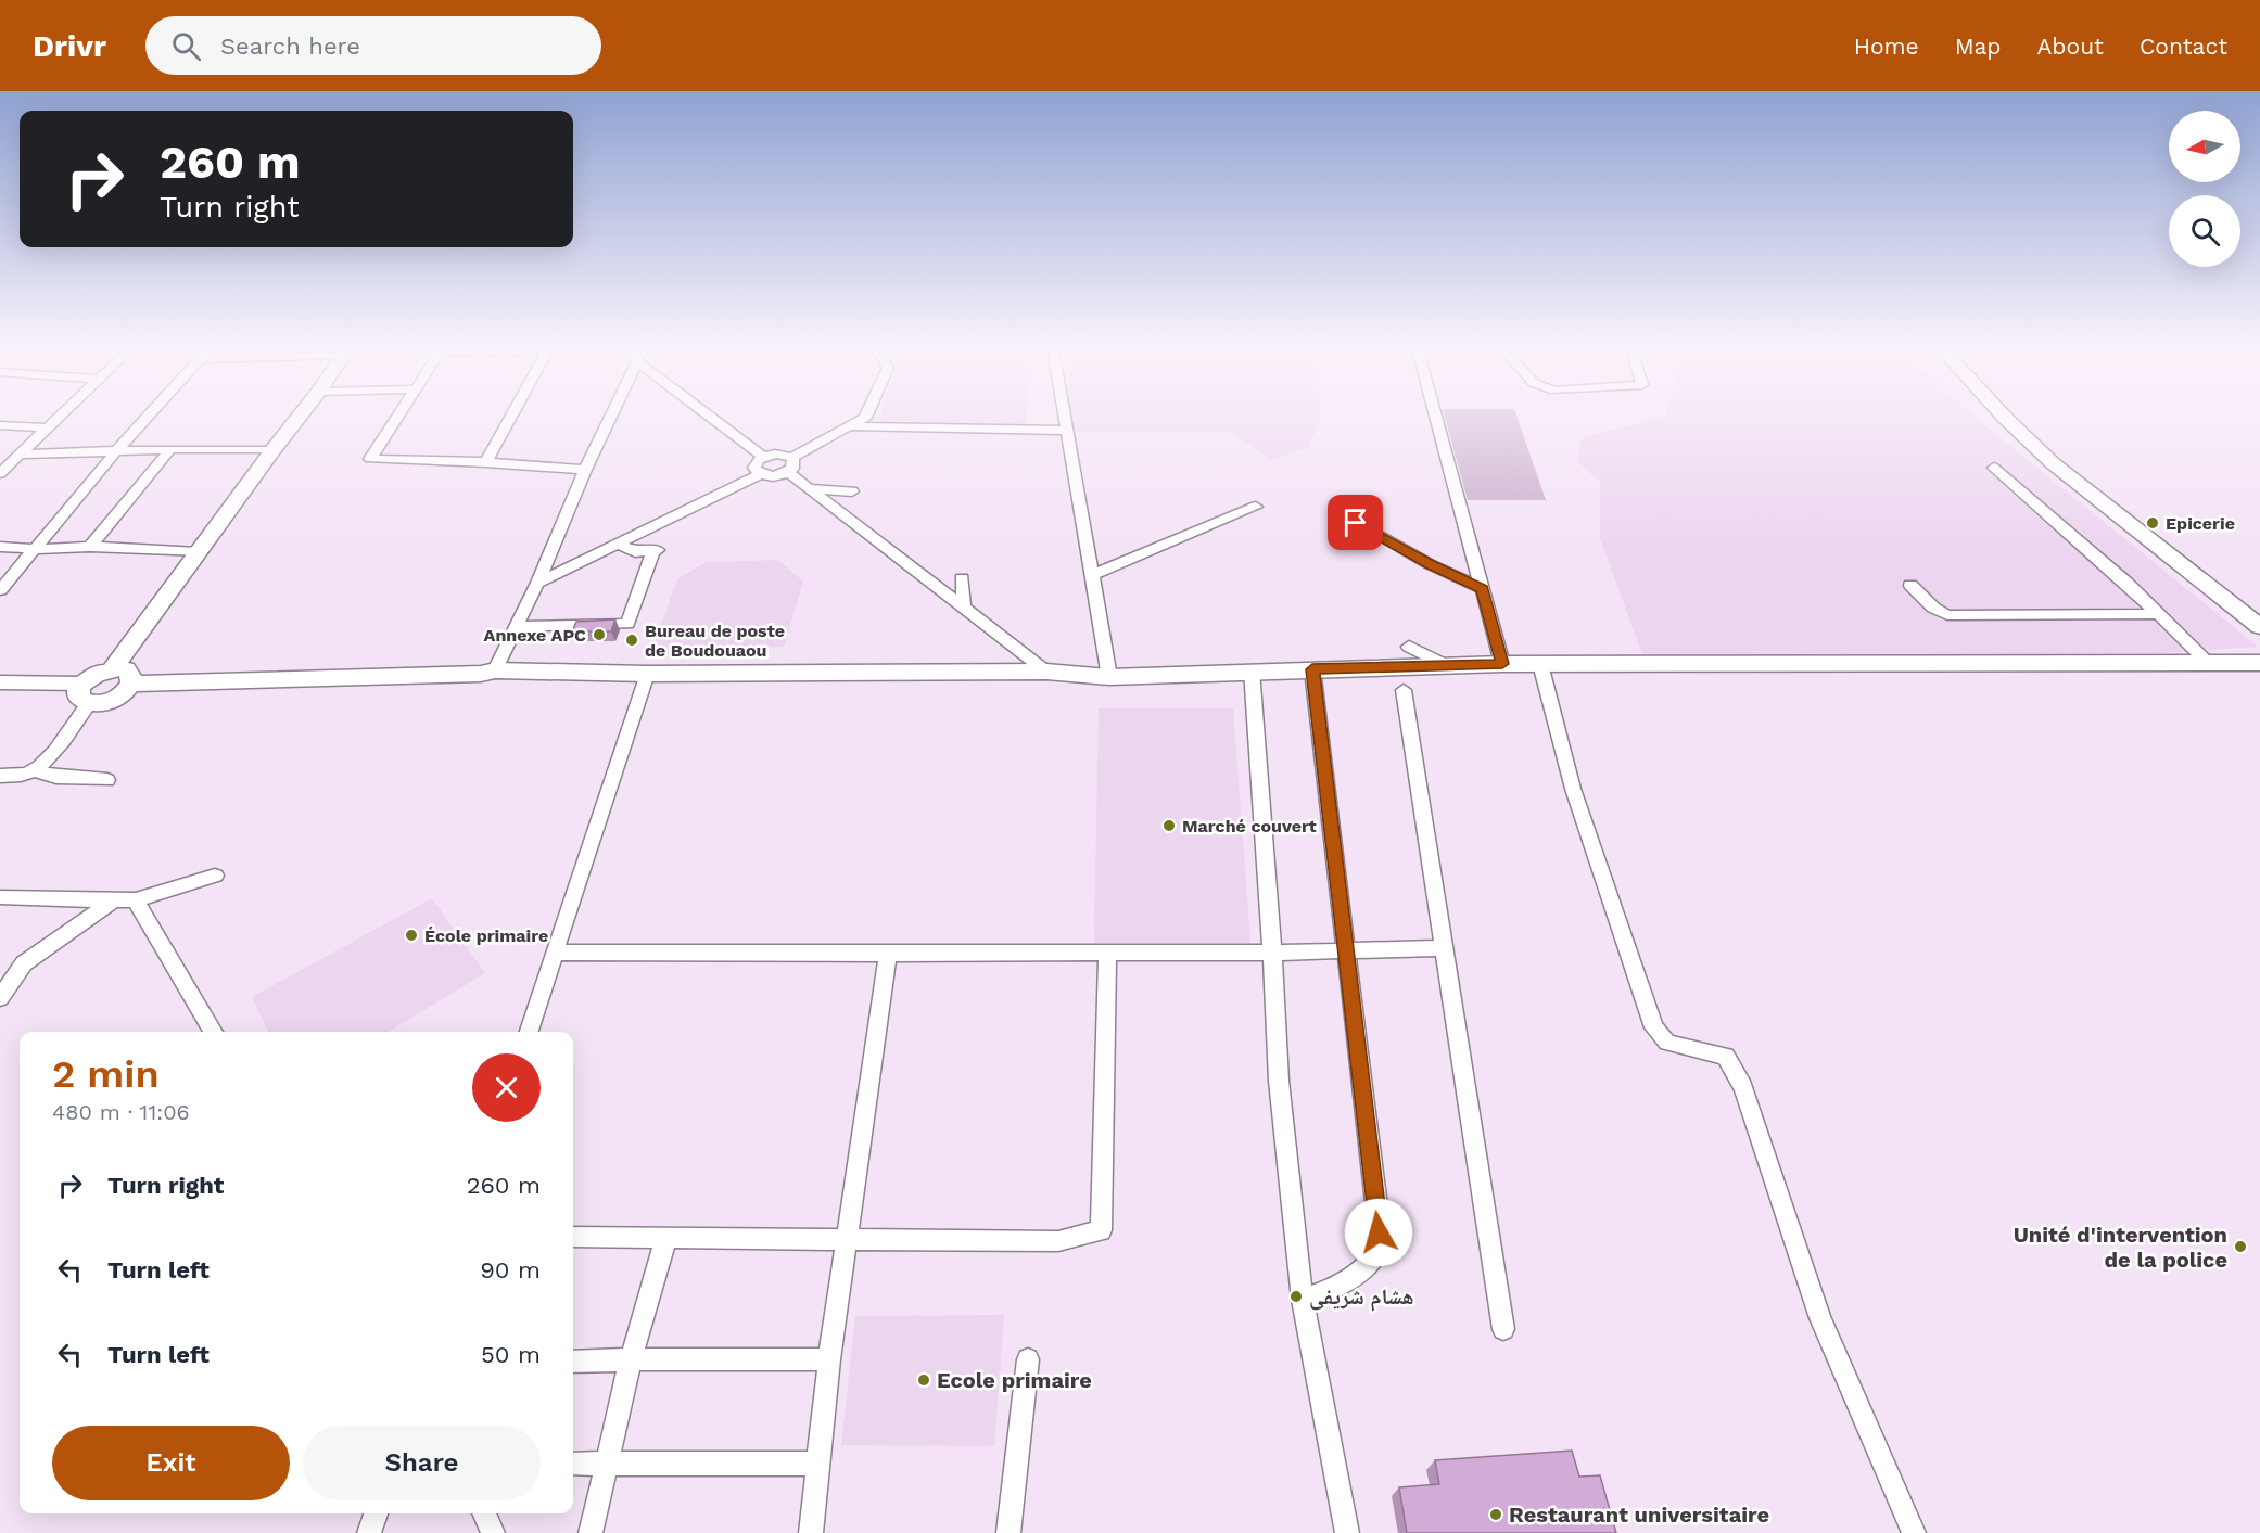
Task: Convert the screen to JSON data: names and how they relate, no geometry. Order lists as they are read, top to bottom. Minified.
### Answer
{"places":["Epicerie","Annexe APC","Bureau de poste de Boudouaou","Marché couvert","École primaire","Unité d'intervention de la police","هشام شريفى","Ecole primaire","Restaurant universitaire"],"north":"left","page":{"header":"Drivr","search":"Search here","nav":["Home","Map","About","Contact"],"turn":["260 m","Turn right"],"heading":["2 min","480 m · 11:06"],"list":[{"name":"Turn right","value":"260 m"},{"name":"Turn left","value":"90 m"},{"name":"Turn left","value":"50 m"}],"buttons":["Exit","Share"]}}
